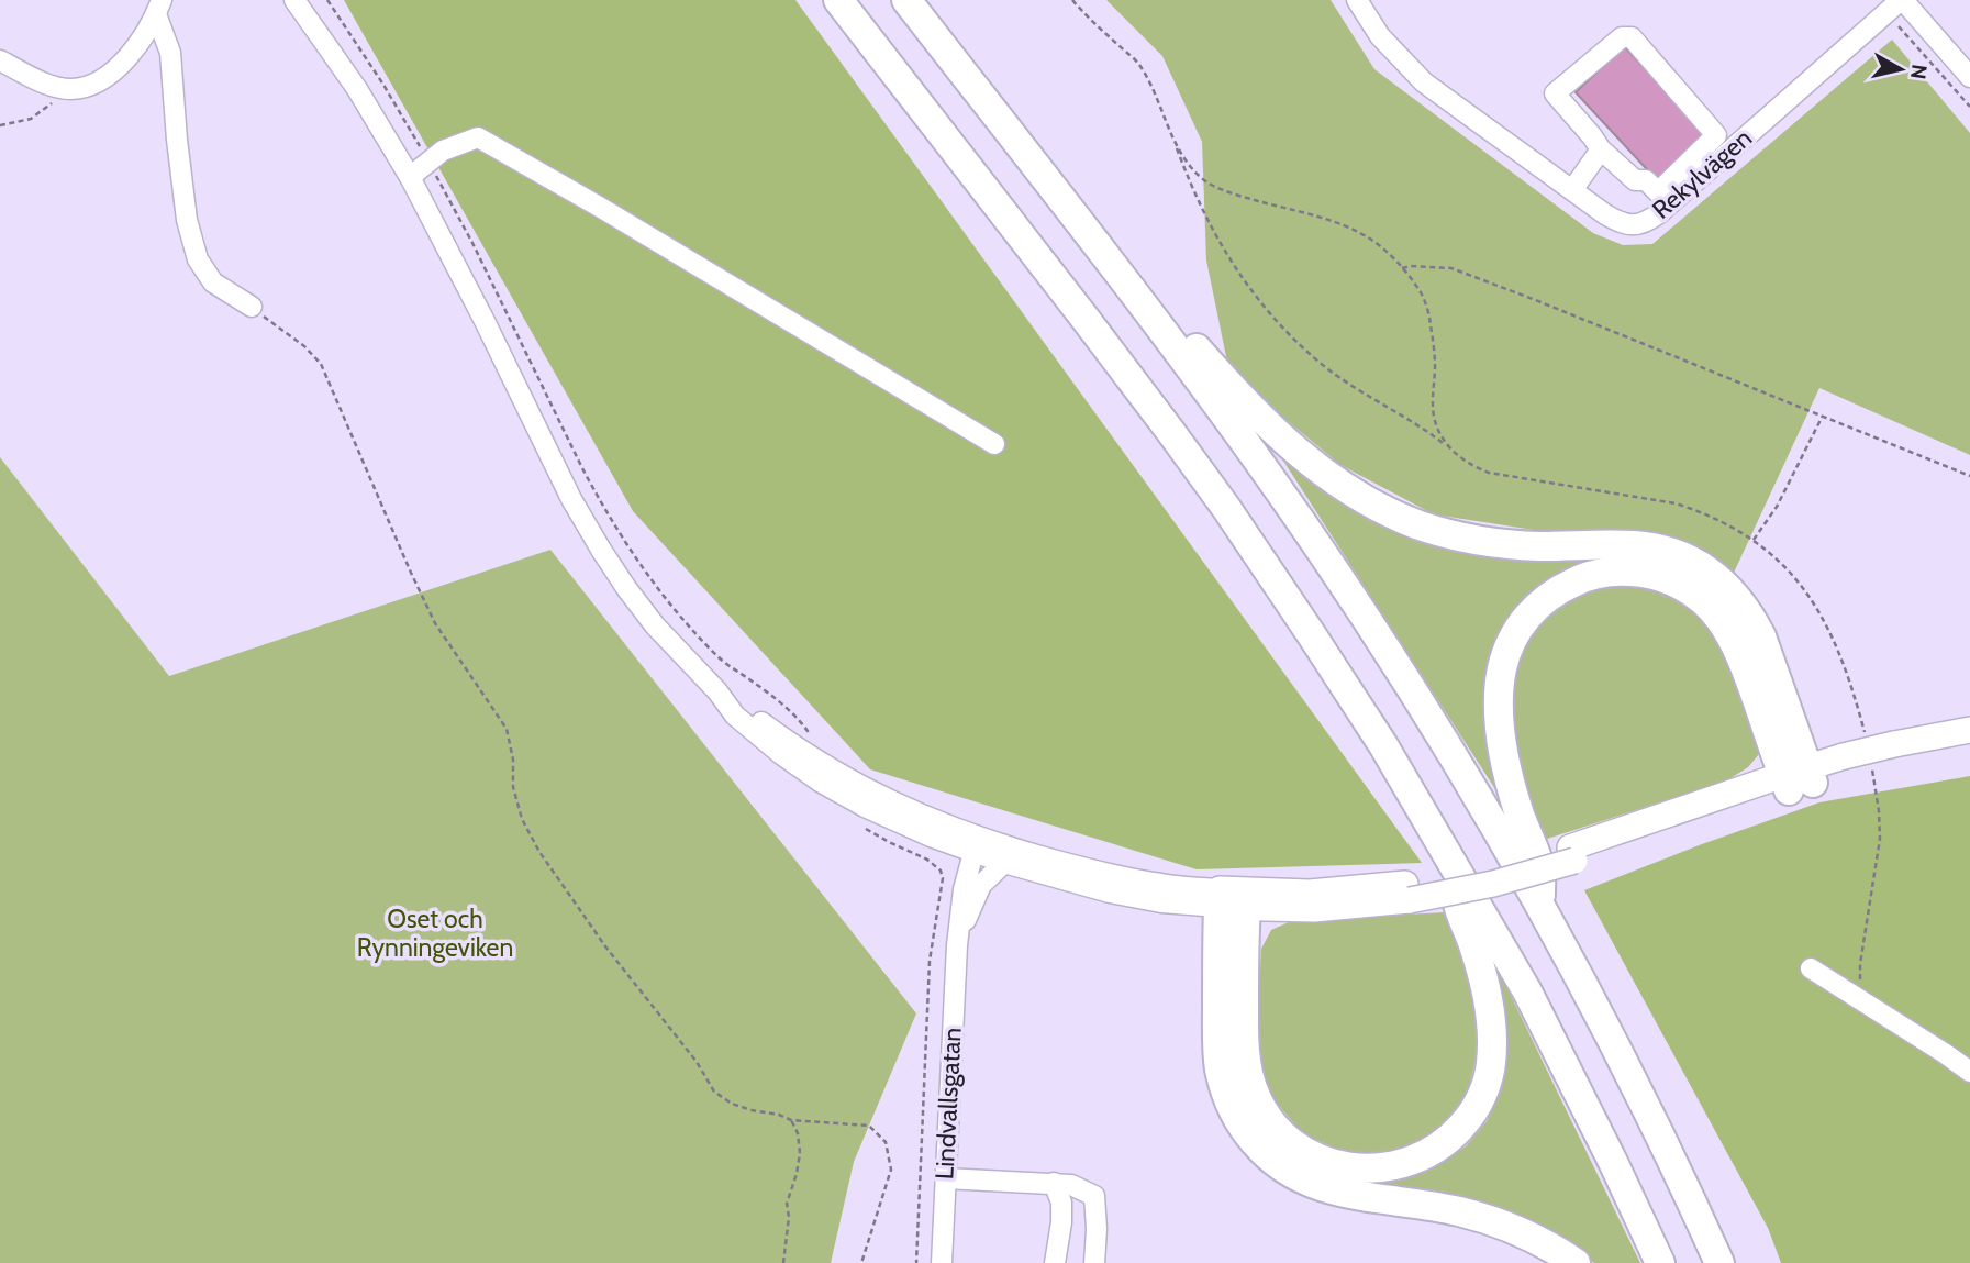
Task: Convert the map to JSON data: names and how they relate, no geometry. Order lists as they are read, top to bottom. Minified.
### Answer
{"streets":{"street":["Rekylvägen","Lindvallsgatan"]},"parks":["Oset och Rynningeviken"],"north":"right"}
